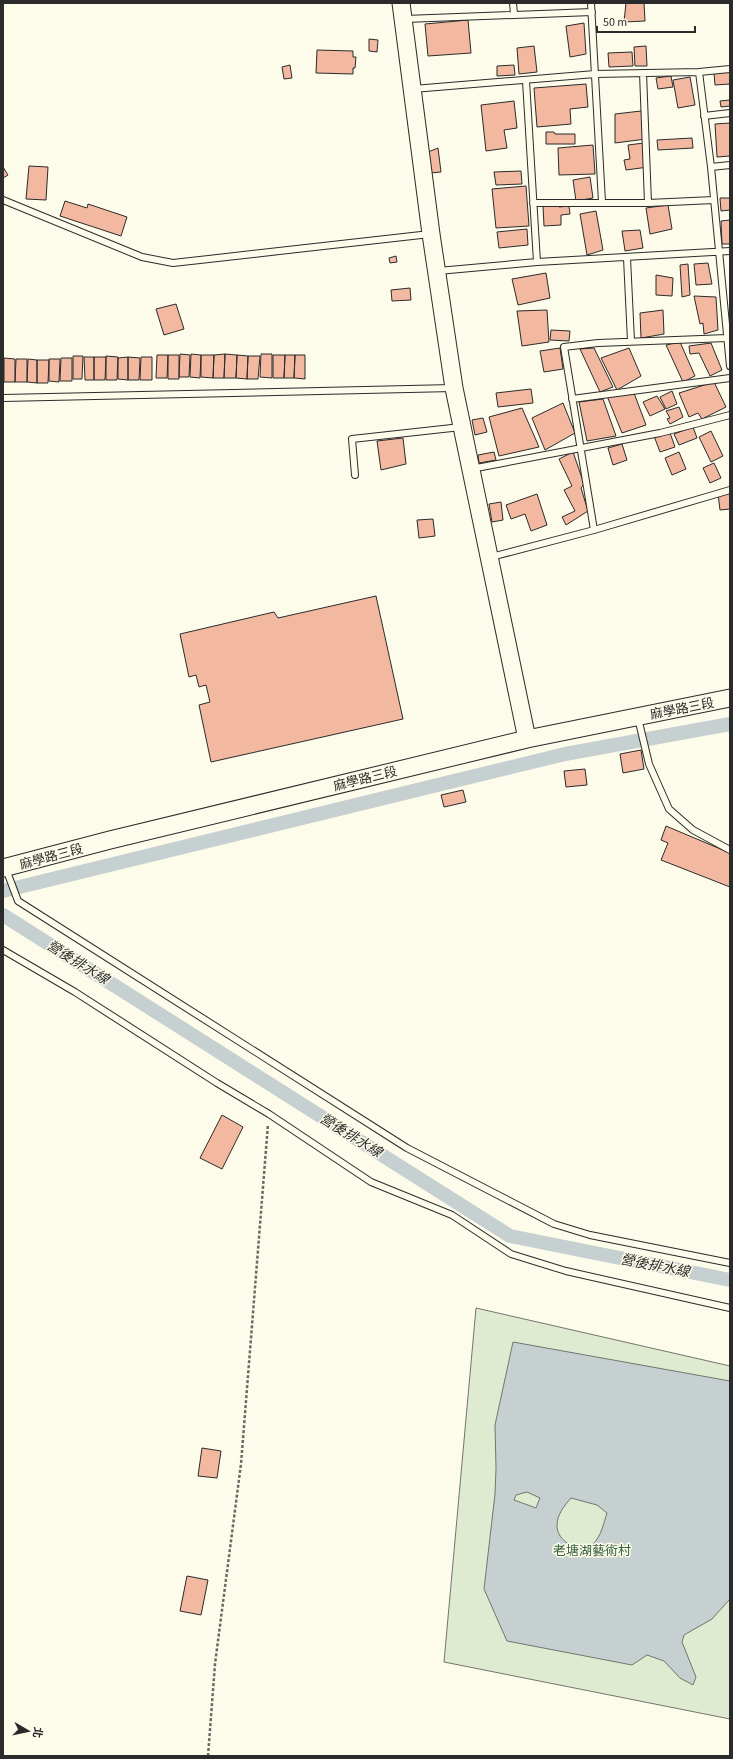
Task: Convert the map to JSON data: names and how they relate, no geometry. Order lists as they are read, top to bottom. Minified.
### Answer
{"streets":{"main road":["麻學路三段"]},"water":["營後排水線"],"parks":["老塘湖藝術村"],"scale_bar":"50 m","north":"right"}
